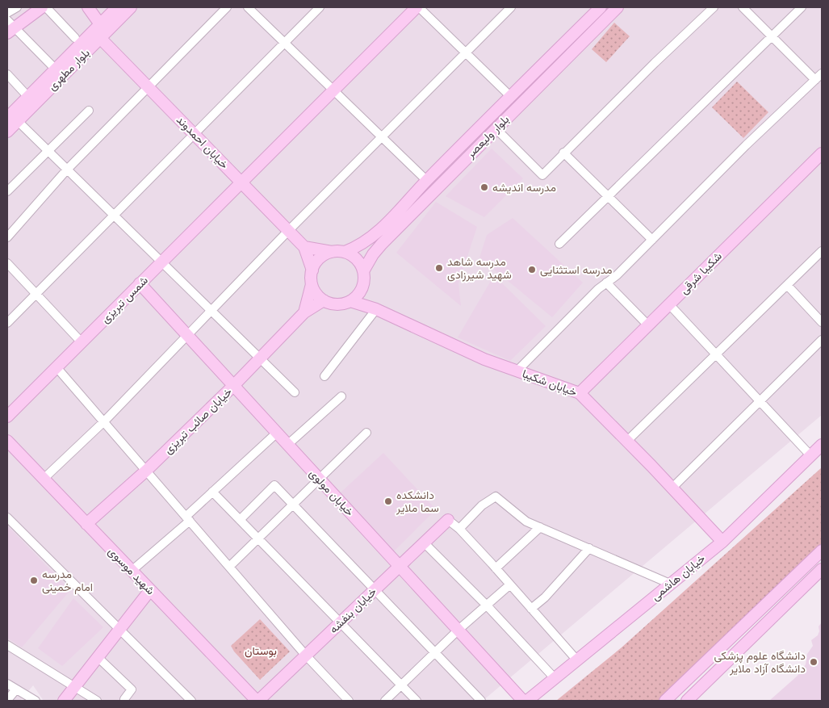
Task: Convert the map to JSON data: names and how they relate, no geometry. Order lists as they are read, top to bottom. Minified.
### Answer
{"streets":{"main road":["بلوار مطهری","بلوار ولیعصر","خیابان احمدوند","شکیبا شرقی","شمس تبریزی","خیابان شکیبا","خیابان صائب تبریزی","خیابان مولوی","شهید موسوی","خیابان هاشمی","خیابان بنفشه"]},"crossings":[["بلوار مطهری","خیابان احمدوند"],["بلوار ولیعصر","خیابان شکیبا"],["خیابان احمدوند","شمس تبریزی"],["شکیبا شرقی","خیابان شکیبا"],["شمس تبریزی","خیابان مولوی"],["خیابان شکیبا","خیابان هاشمی"],["خیابان صائب تبریزی","خیابان مولوی"],["خیابان صائب تبریزی","شهید موسوی"],["خیابان مولوی","خیابان بنفشه"],["شهید موسوی","خیابان بنفشه"]],"parks":["بوستان"],"places":["مدرسه اندیشه","مدرسه شاهد شهید شیرزادی","مدرسه استثنایی","دانشکده سما ملایر","مدرسه امام خمینی","دانشگاه علوم پزشکی دانشگاه آزاد ملایر"]}
